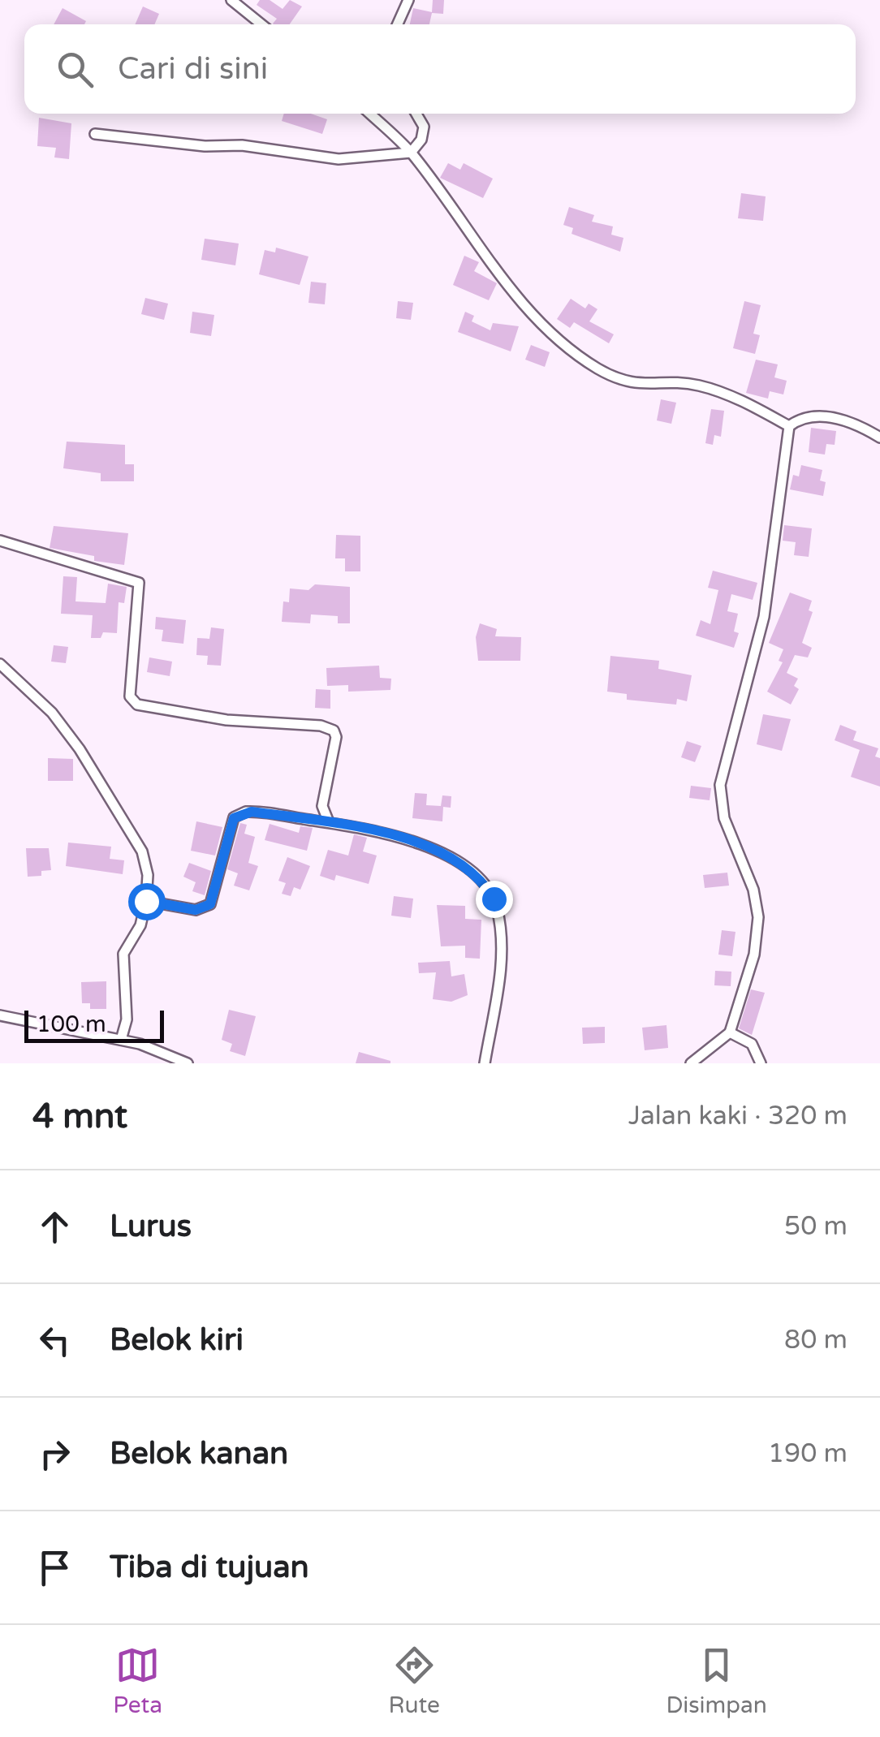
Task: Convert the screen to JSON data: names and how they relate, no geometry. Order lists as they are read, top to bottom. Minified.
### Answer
{"scale_bar":"100 m","page":{"search":"Cari di sini","scale":"100 m","heading":["4 mnt","Jalan kaki · 320 m"],"list":[["Lurus","50 m"],["Belok kiri","80 m"],["Belok kanan","190 m"],"Tiba di tujuan"],"nav":["Peta","Rute","Disimpan"]}}
